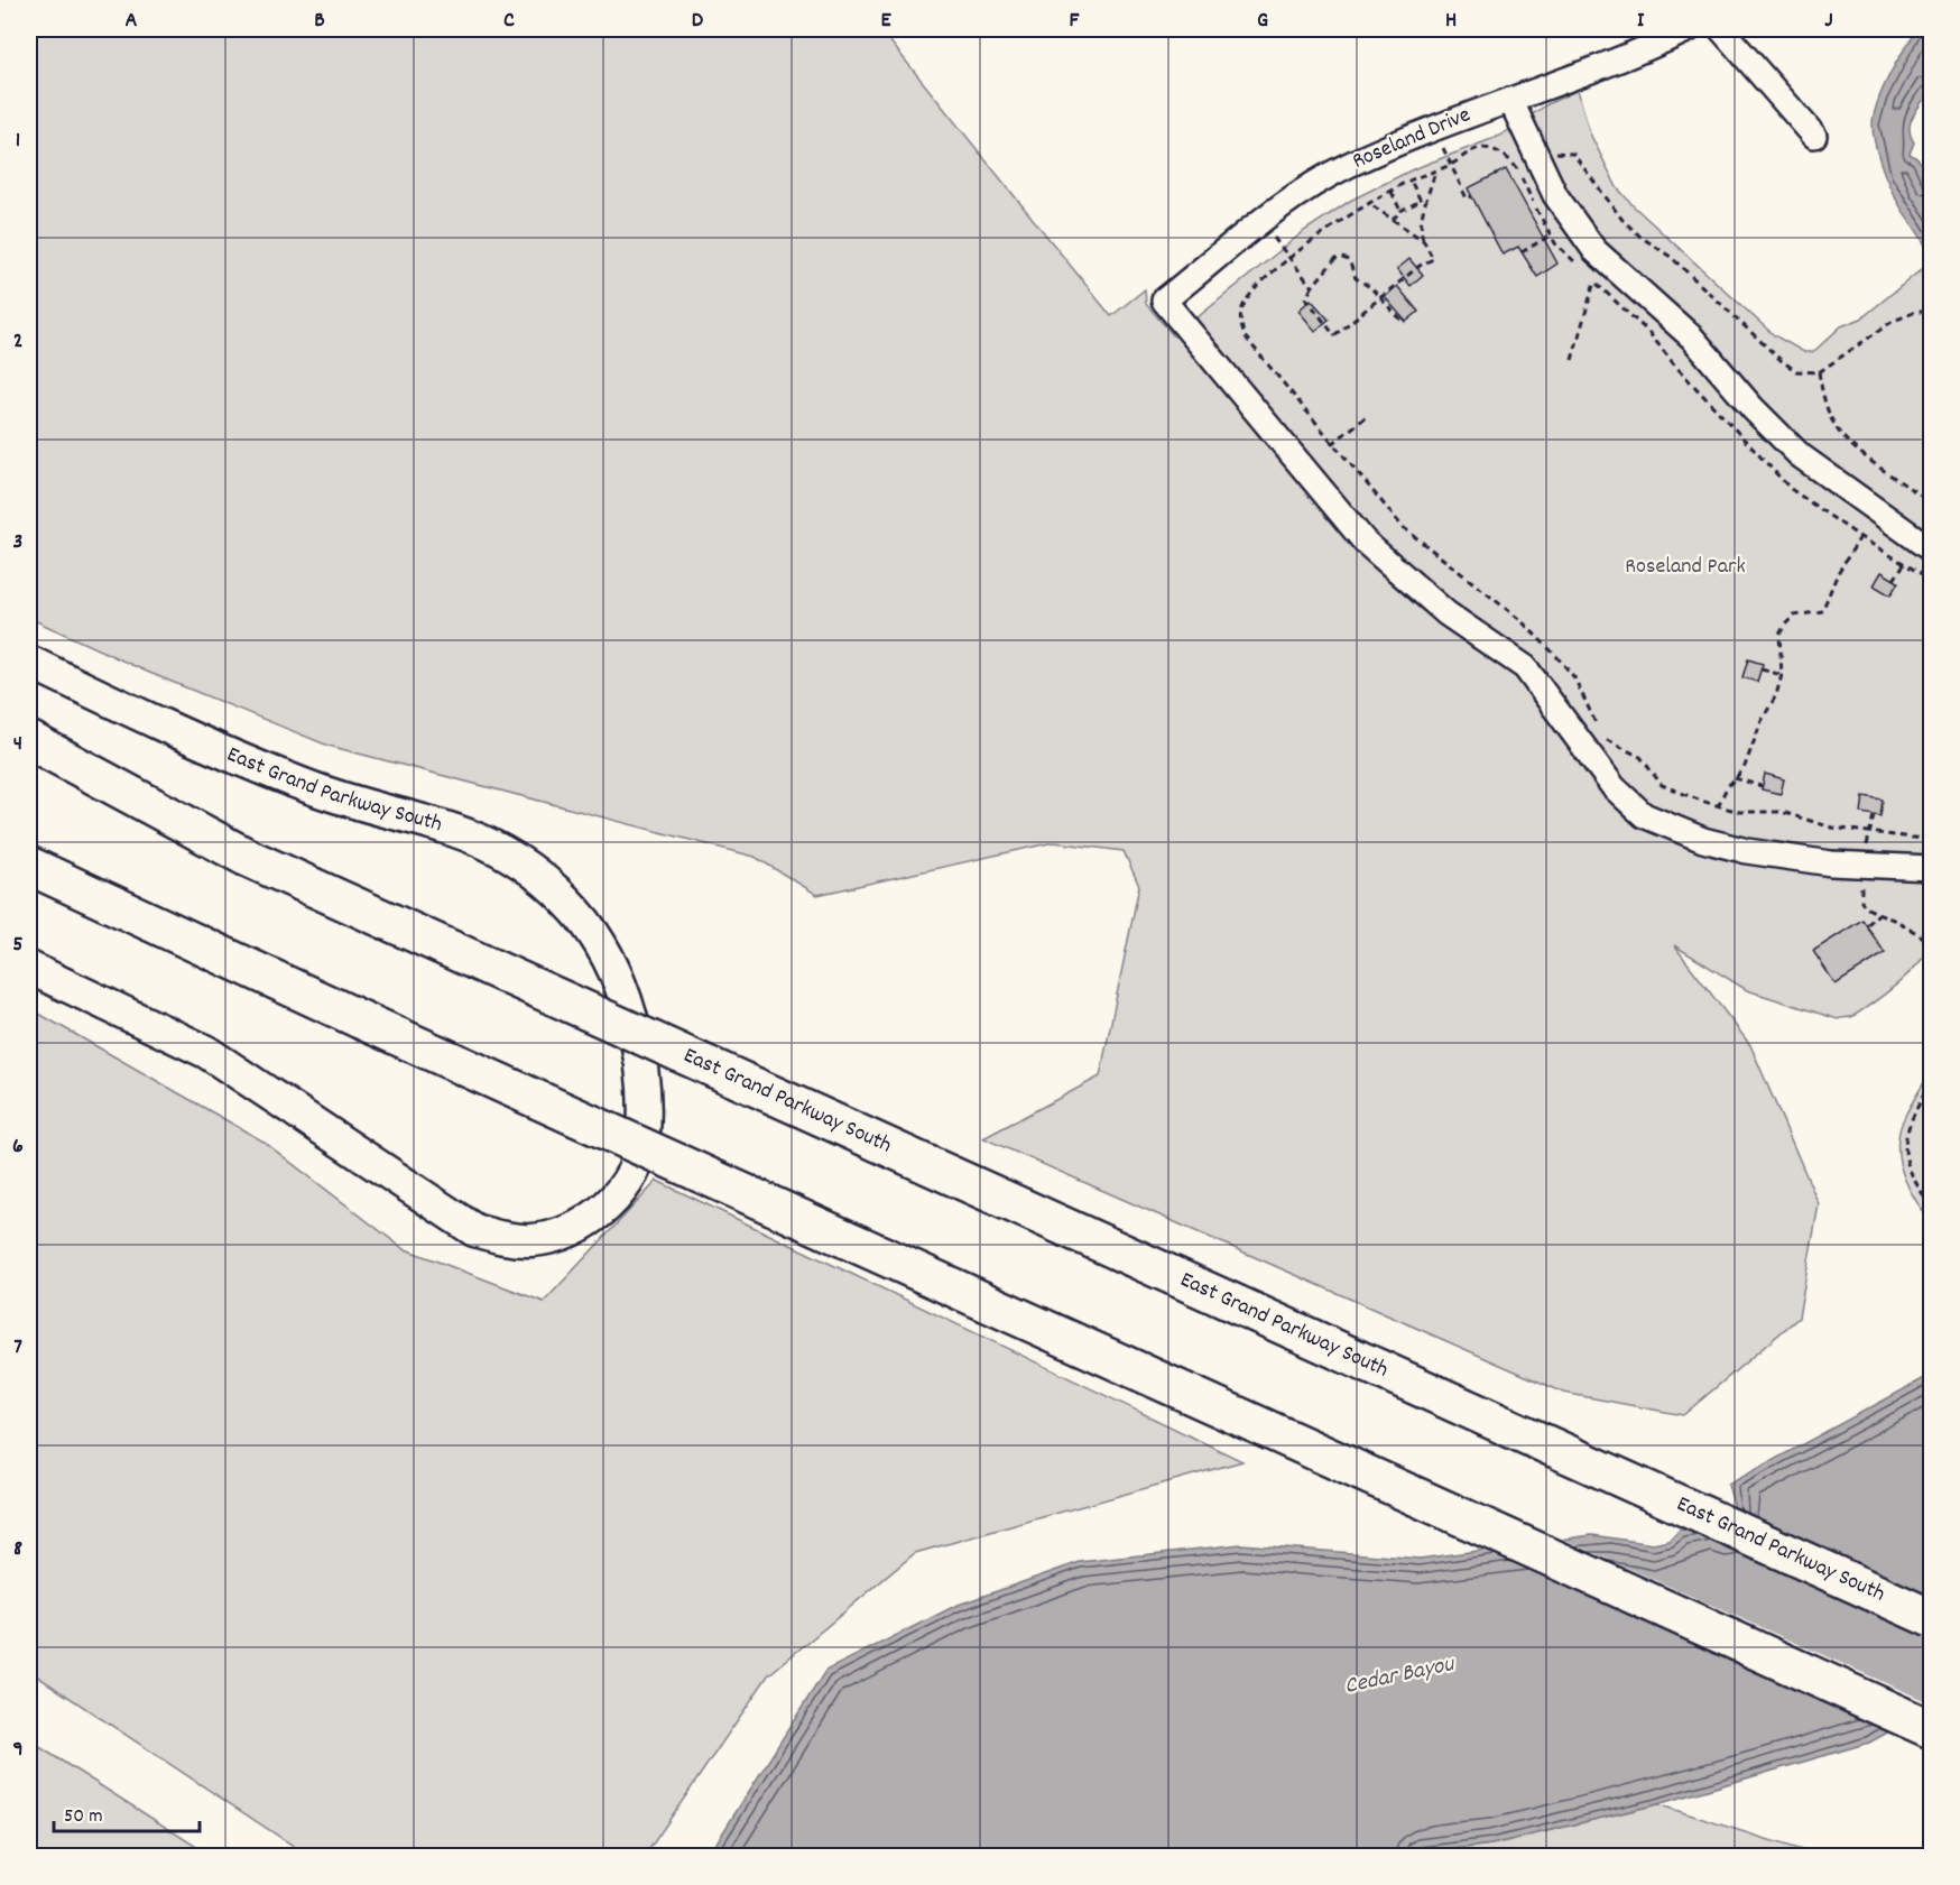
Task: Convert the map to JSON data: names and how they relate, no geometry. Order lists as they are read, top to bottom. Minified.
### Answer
{"streets":{"highway":["East Grand Parkway South"],"street":["Roseland Drive"]},"water":["Cedar Bayou"],"parks":["Roseland Park"],"scale_bar":"50 m","grid":{"columns":["A","B","C","D","E","F","G","H","I","J"],"rows":["1","2","3","4","5","6","7","8","9"]}}
